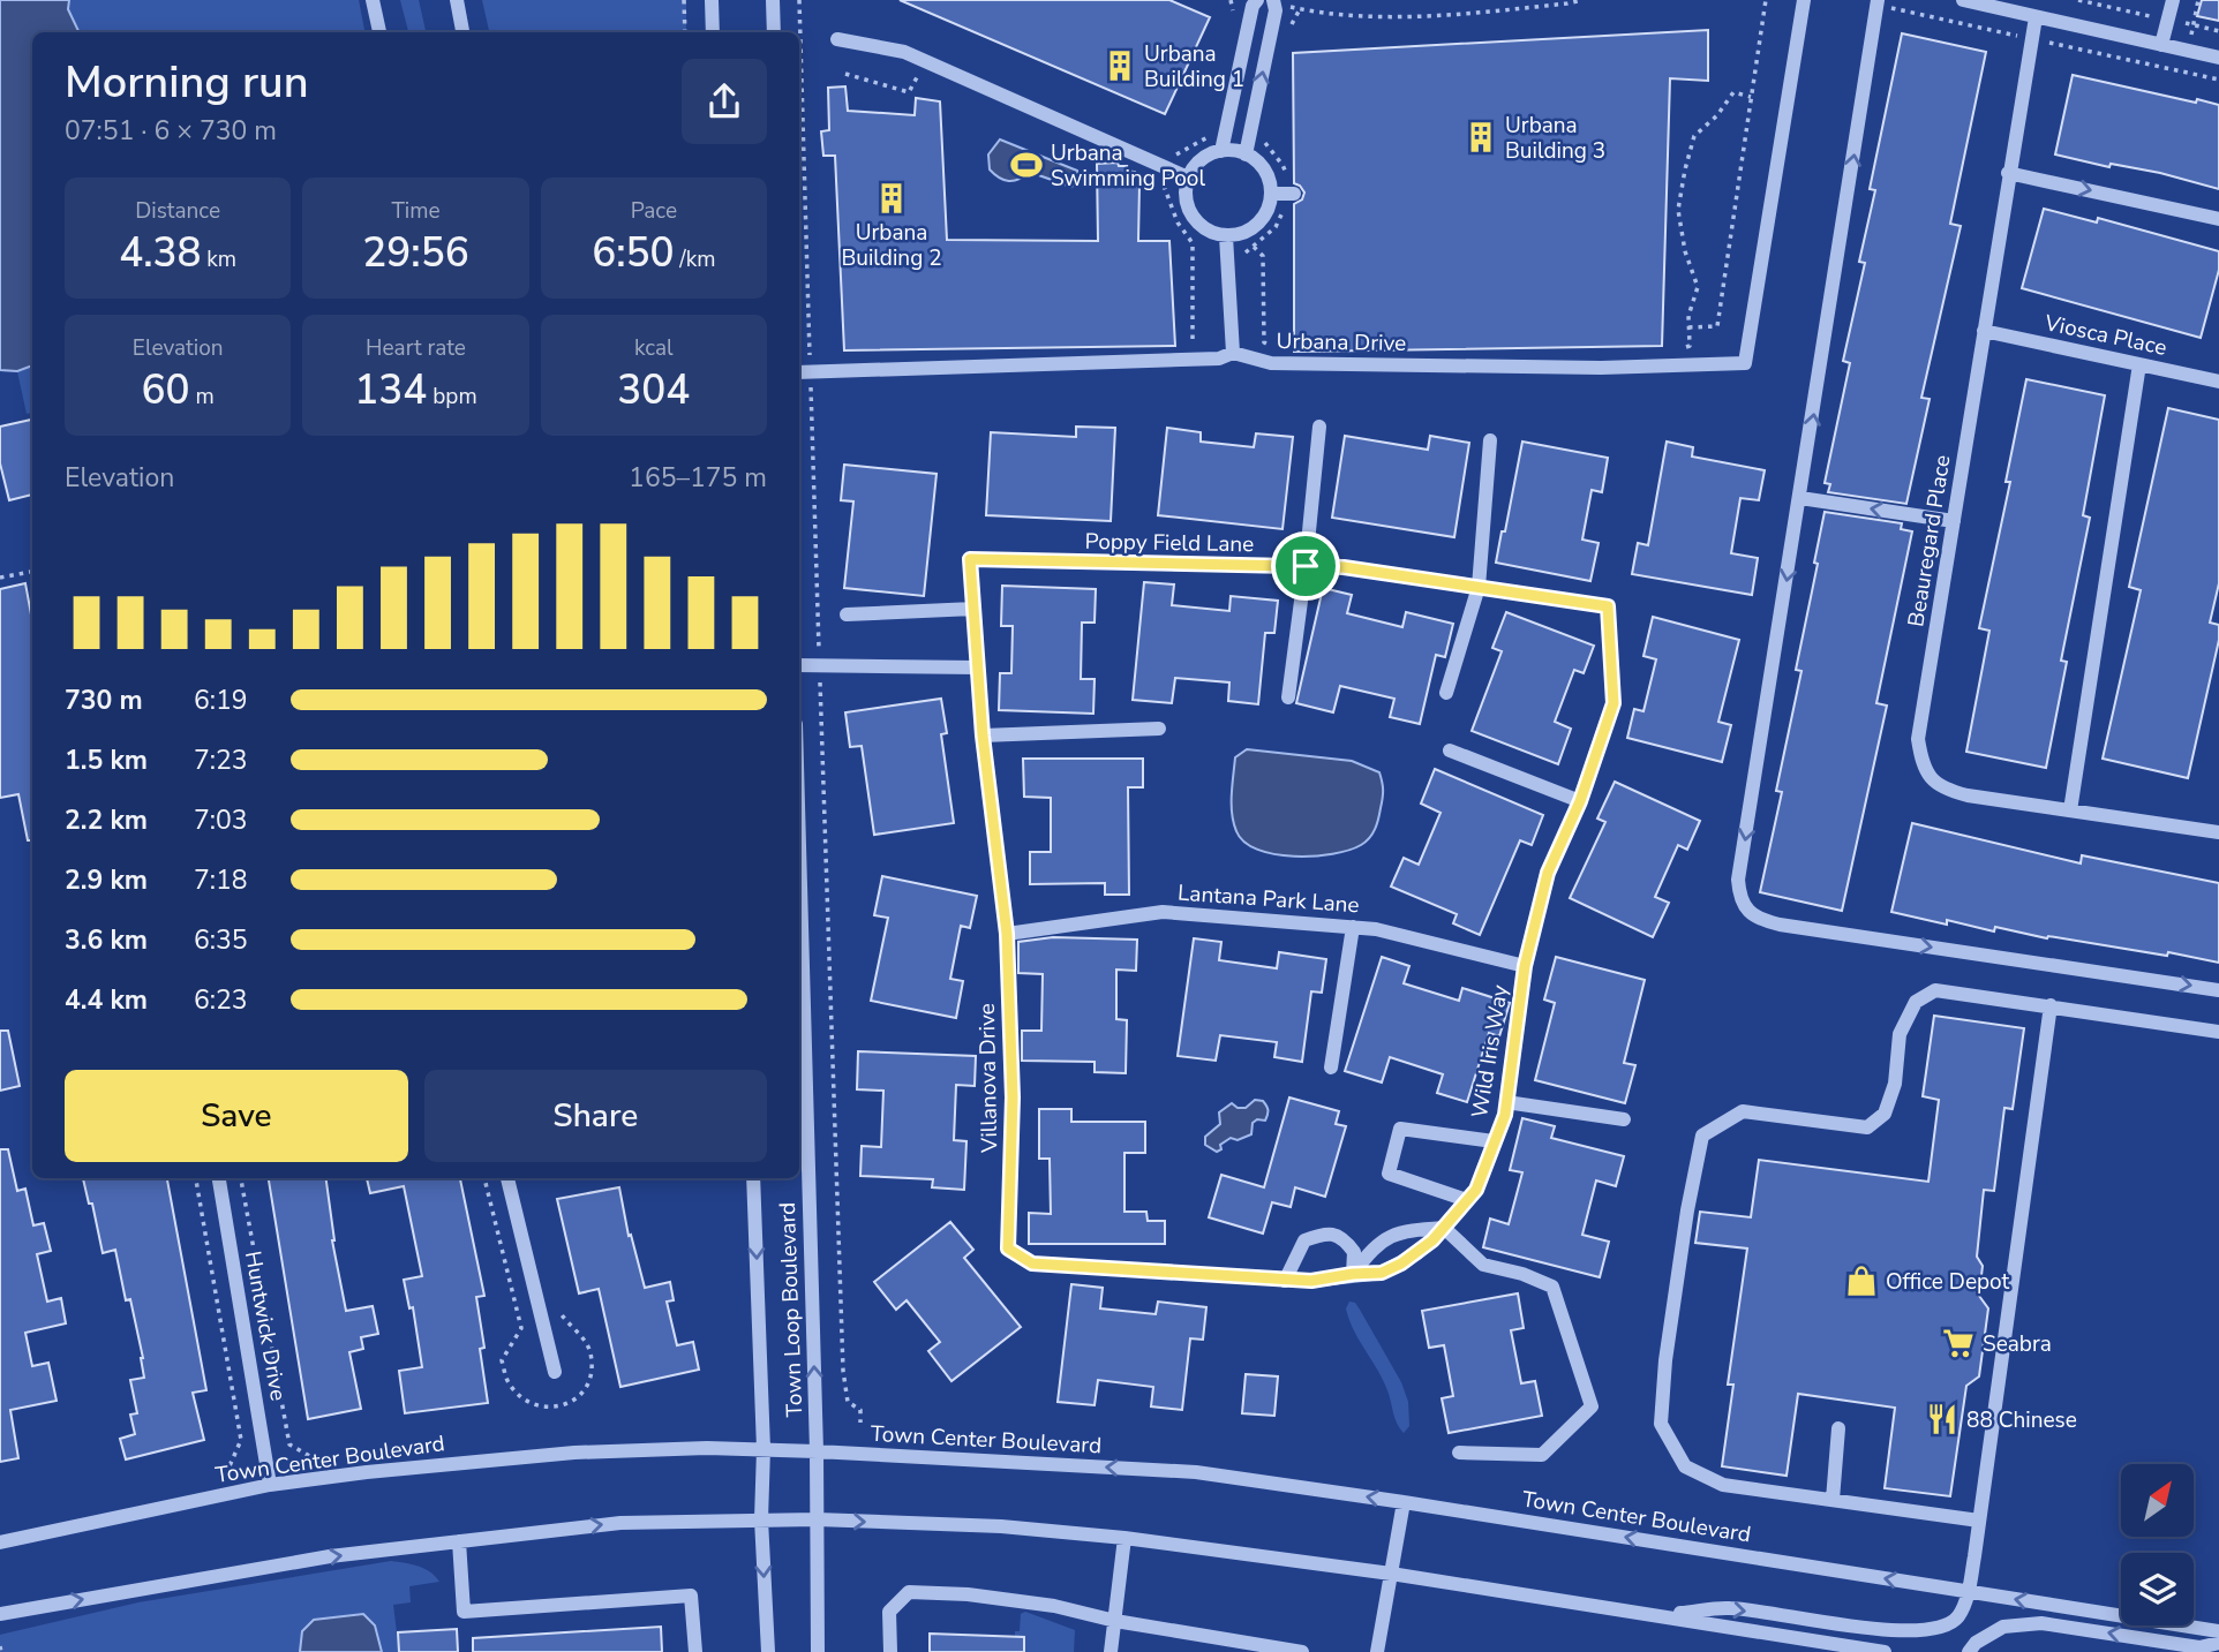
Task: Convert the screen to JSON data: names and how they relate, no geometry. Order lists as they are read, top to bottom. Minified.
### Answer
{"streets":{"street":["Viosca Place","Urbana Drive","Beauregard Place","Poppy Field Lane","Lantana Park Lane","Wild Iris Way","Villanova Drive","Town Loop Boulevard","Huntwick Drive","Town Center Boulevard"]},"crossings":[["Viosca Place","Beauregard Place"],["Poppy Field Lane","Wild Iris Way"],["Poppy Field Lane","Villanova Drive"],["Lantana Park Lane","Wild Iris Way"],["Lantana Park Lane","Villanova Drive"],["Wild Iris Way","Villanova Drive"],["Town Loop Boulevard","Town Center Boulevard"],["Huntwick Drive","Town Center Boulevard"]],"places":{"building":["Urbana Building 1","Urbana Building 3","Urbana Building 2"],"sports":["Urbana Swimming Pool"],"shop":["Office Depot"],"supermarket":["Seabra"],"restaurant":["88 Chinese"]},"north":"top right","page":{"heading":["Morning run","07:51 · 6 × 730 m"],"stats":[["Distance","4.38 km"],["Time","29:56"],["Pace","6:50 /km"],["Elevation","60 m"],["Heart rate","134 bpm"],["kcal","304"]],"chart":["Elevation","165–175 m"],"list":[{"name":"730 m","note":"6:19"},{"name":"1.5 km","note":"7:23"},{"name":"2.2 km","note":"7:03"},{"name":"2.9 km","note":"7:18"},{"name":"3.6 km","note":"6:35"},{"name":"4.4 km","note":"6:23"}],"buttons":["Save","Share"]}}
